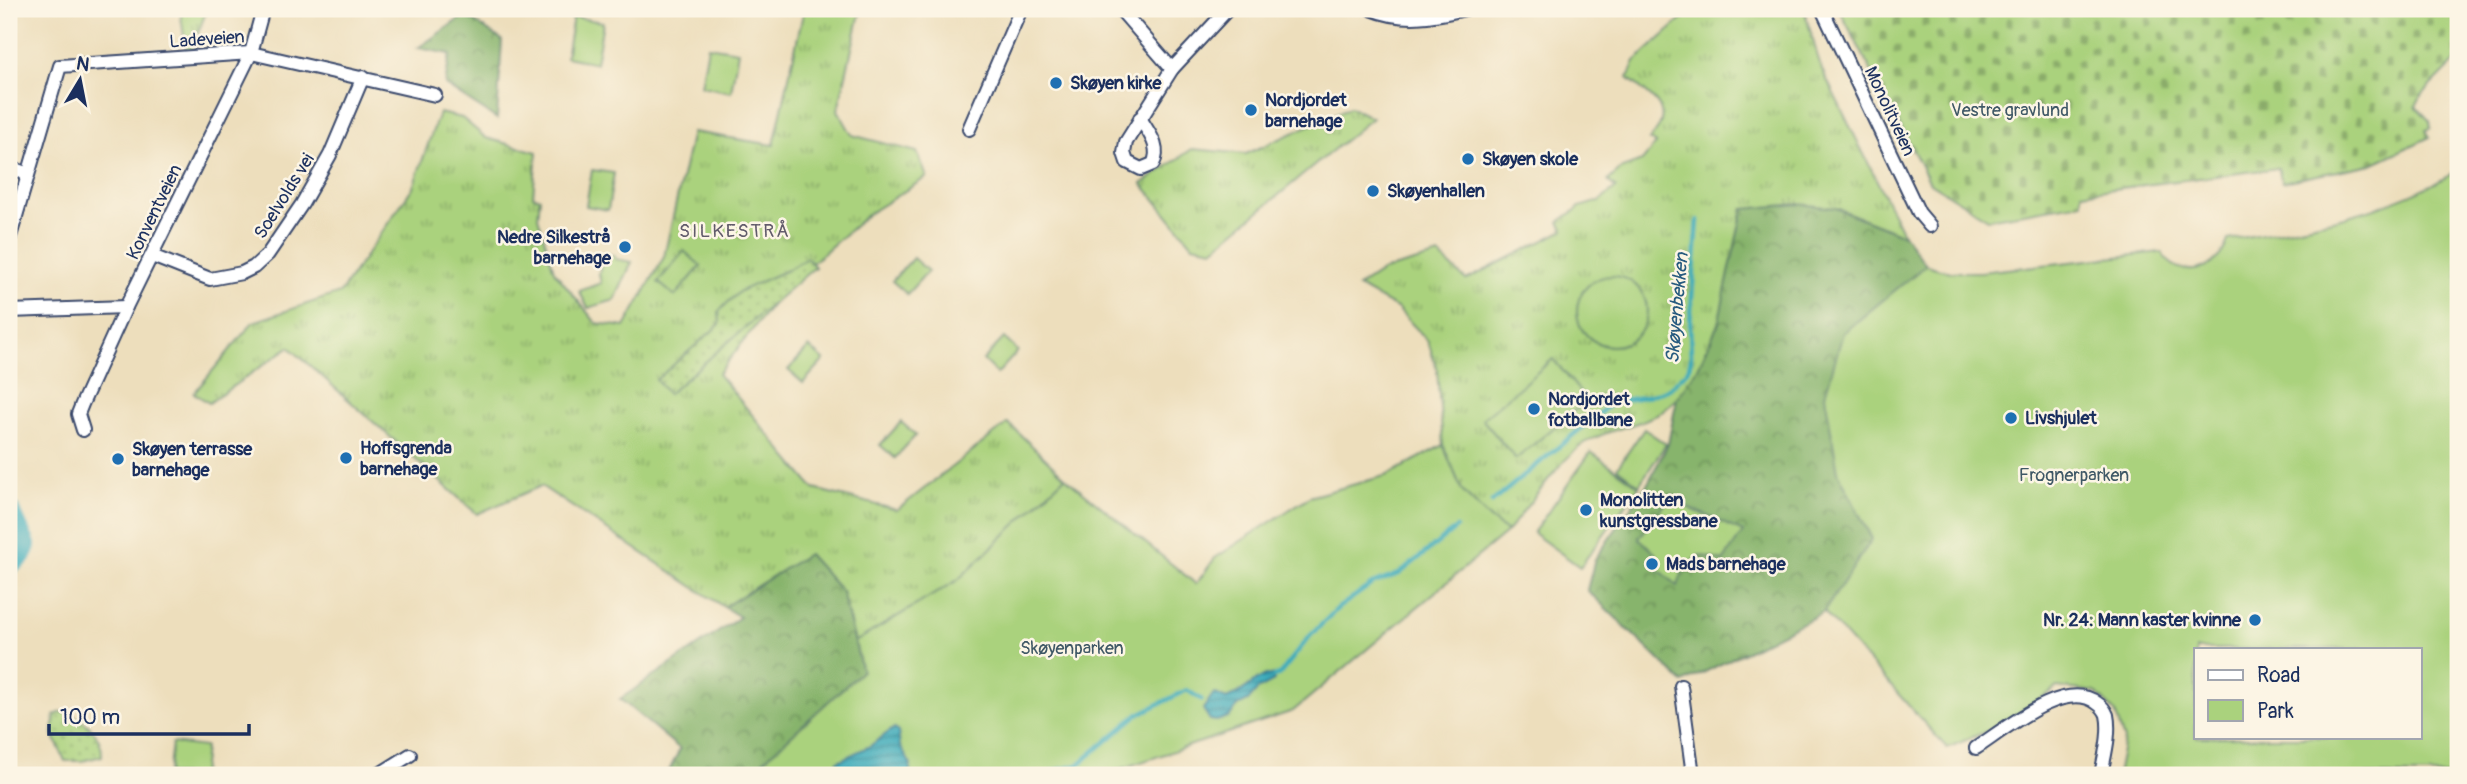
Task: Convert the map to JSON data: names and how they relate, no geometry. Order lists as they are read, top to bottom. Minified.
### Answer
{"streets":{"street":["Ladeveien","Monolitveien","Soelvolds vei","Konventveien"]},"crossings":[["Ladeveien","Soelvolds vei"],["Ladeveien","Konventveien"],["Soelvolds vei","Konventveien"]],"districts":["SILKESTRÅ"],"water":["Skøyenbekken"],"parks":["Vestre gravlund","Frognerparken","Skøyenparken"],"places":["Skøyen kirke","Nordjordet barnehage","Skøyen skole","Skøyenhallen","Nedre Silkestrå barnehage","Nordjordet fotballbane","Livshjulet","Hoffsgrenda barnehage","Skøyen terrasse barnehage","Monolitten kunstgressbane","Mads barnehage","Nr. 24: Mann kaster kvinne"],"legend":["Road","Park"],"scale_bar":"100 m","north":"top"}
